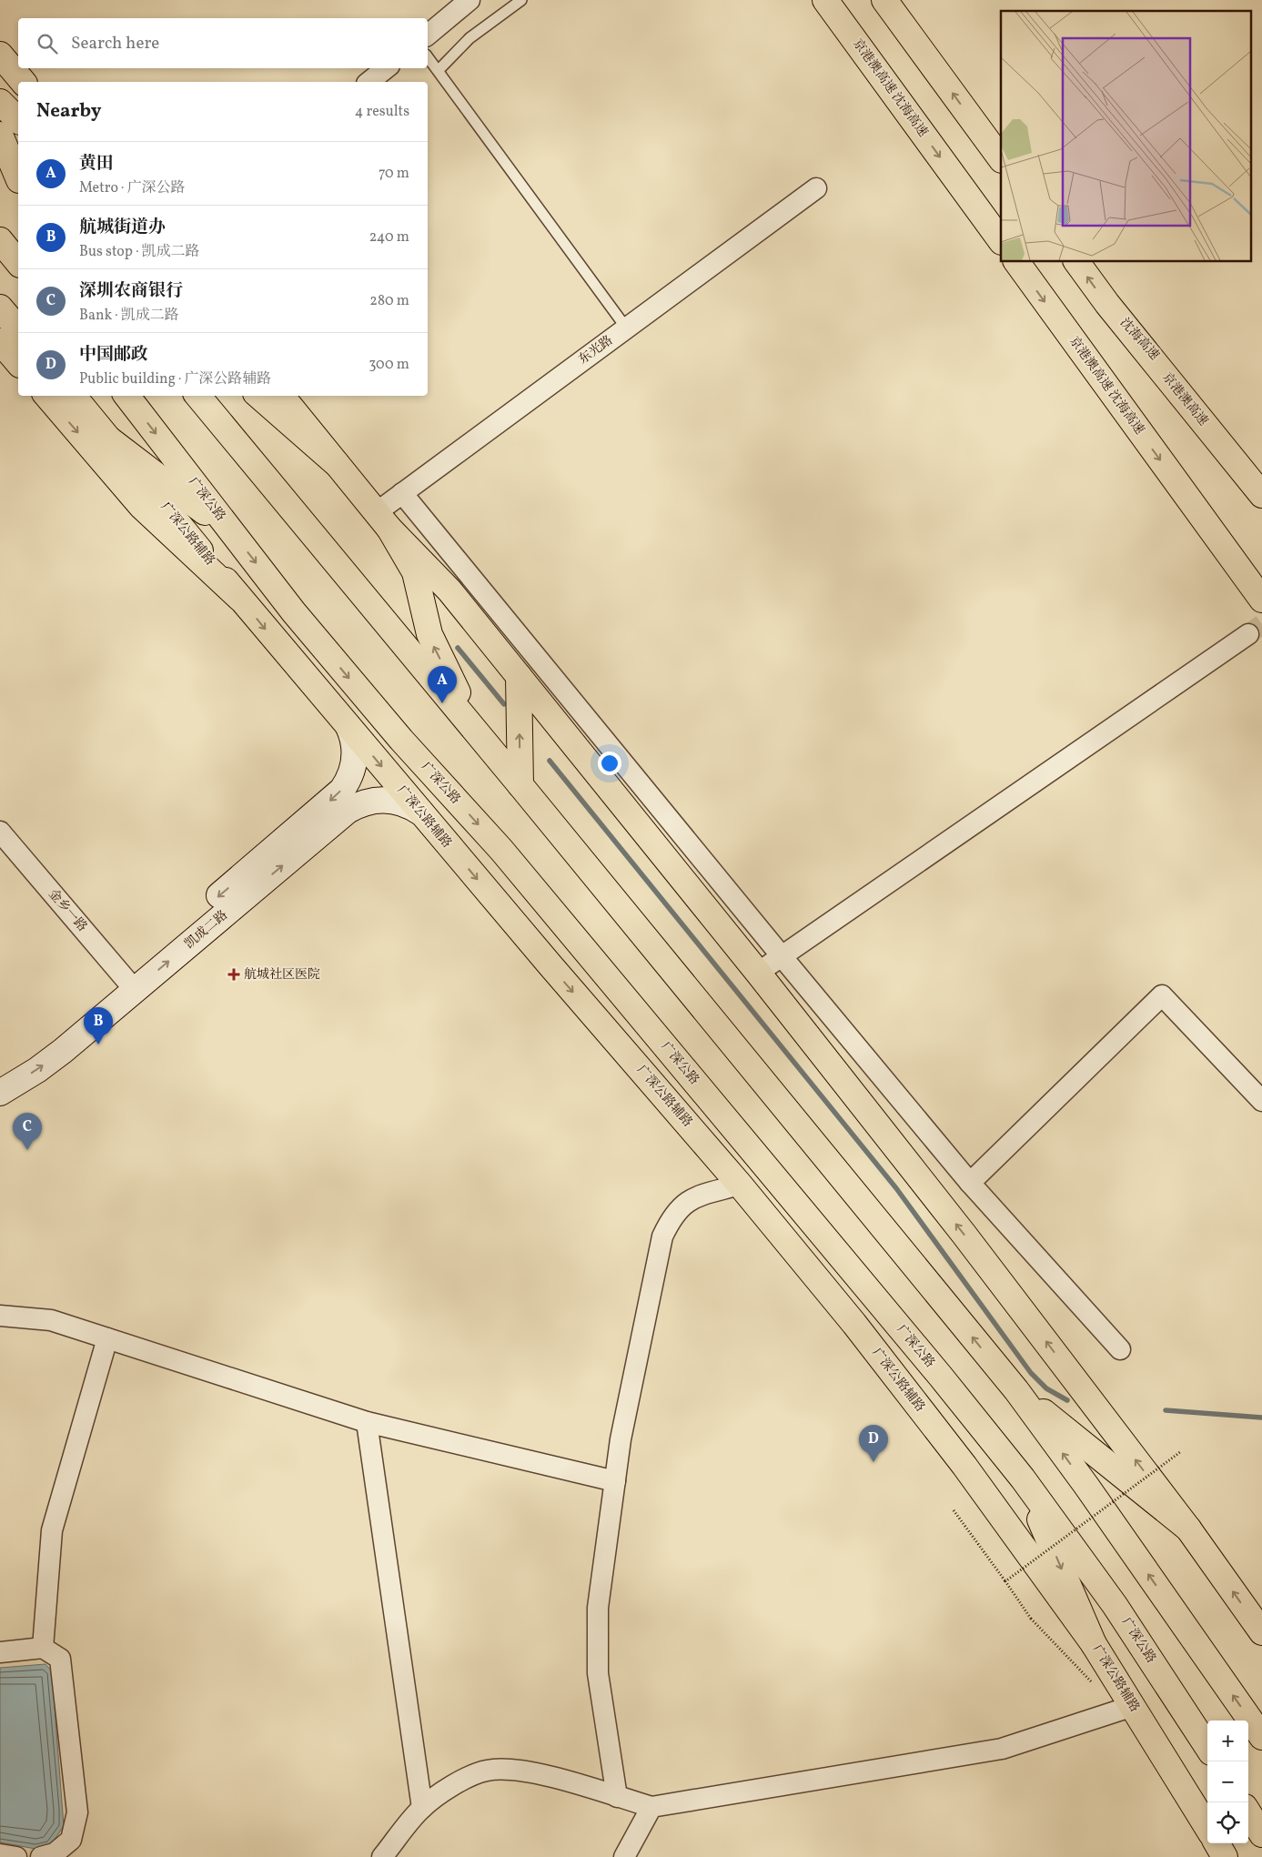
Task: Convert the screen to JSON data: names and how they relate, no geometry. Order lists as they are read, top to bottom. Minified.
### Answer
{"streets":{"main road":["京港澳高速 沈海高速","沈海高速","京港澳高速","广深公路","广深公路辅路"],"street":["东光路","金乡一路","凯成二路"]},"crossings":[["沈海高速","京港澳高速"],["广深公路辅路","凯成二路"],["金乡一路","凯成二路"]],"places":{"health":["航城社区医院"]},"page":{"search":"Search here","heading":["Nearby","4 results"],"list":[{"mark":"A","name":"黄田","note":"Metro · 广深公路","value":"70 m"},{"mark":"B","name":"航城街道办","note":"Bus stop · 凯成二路","value":"240 m"},{"mark":"C","name":"深圳农商银行","note":"Bank · 凯成二路","value":"280 m"},{"mark":"D","name":"中国邮政","note":"Public building · 广深公路辅路","value":"300 m"}],"pins":["A","B","C","D"],"map_buttons":["+","−"]}}
